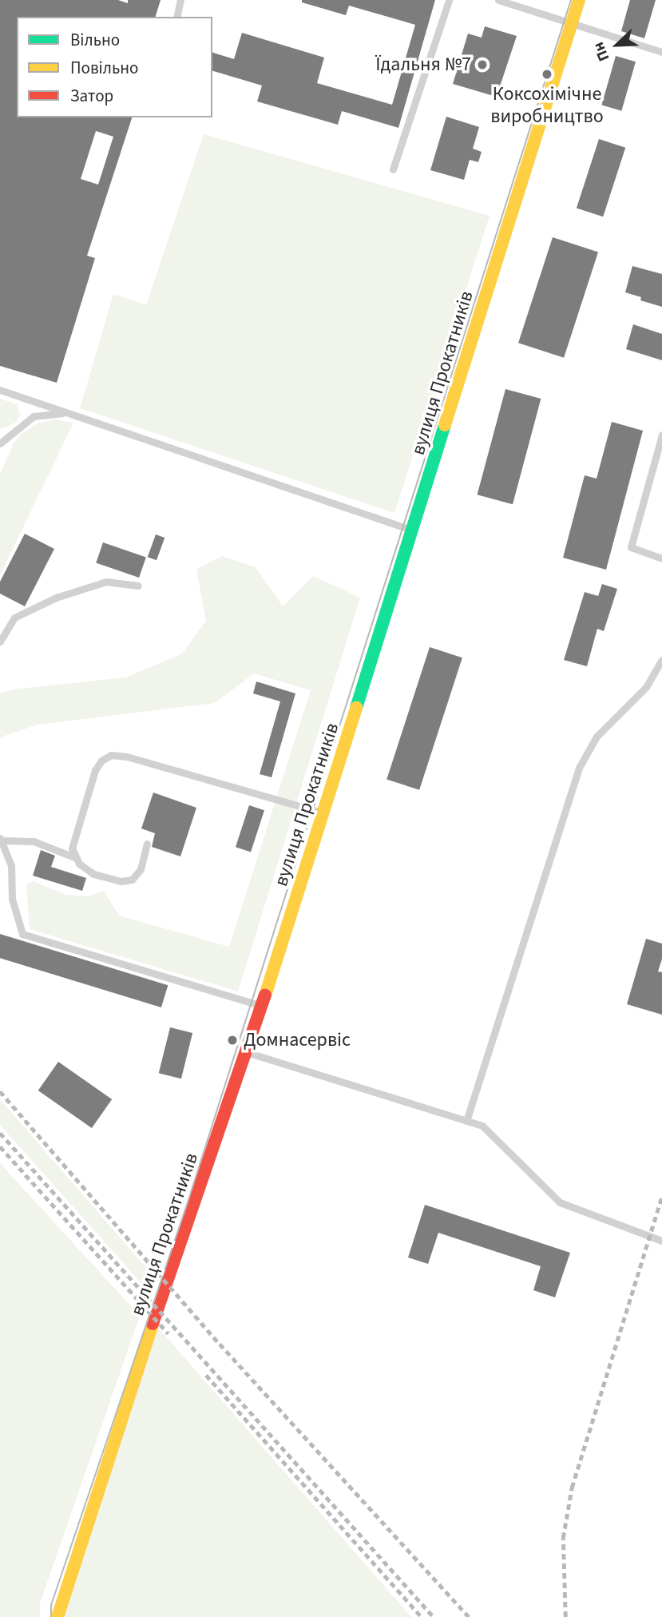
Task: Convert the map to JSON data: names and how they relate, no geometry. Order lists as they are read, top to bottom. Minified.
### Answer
{"streets":{"street":["вулиця Прокатників"]},"places":["Їдальня №7","Коксохімічне виробництво","Домнасервіс"],"legend":["Вільно","Повільно","Затор"],"north":"bottom left"}
